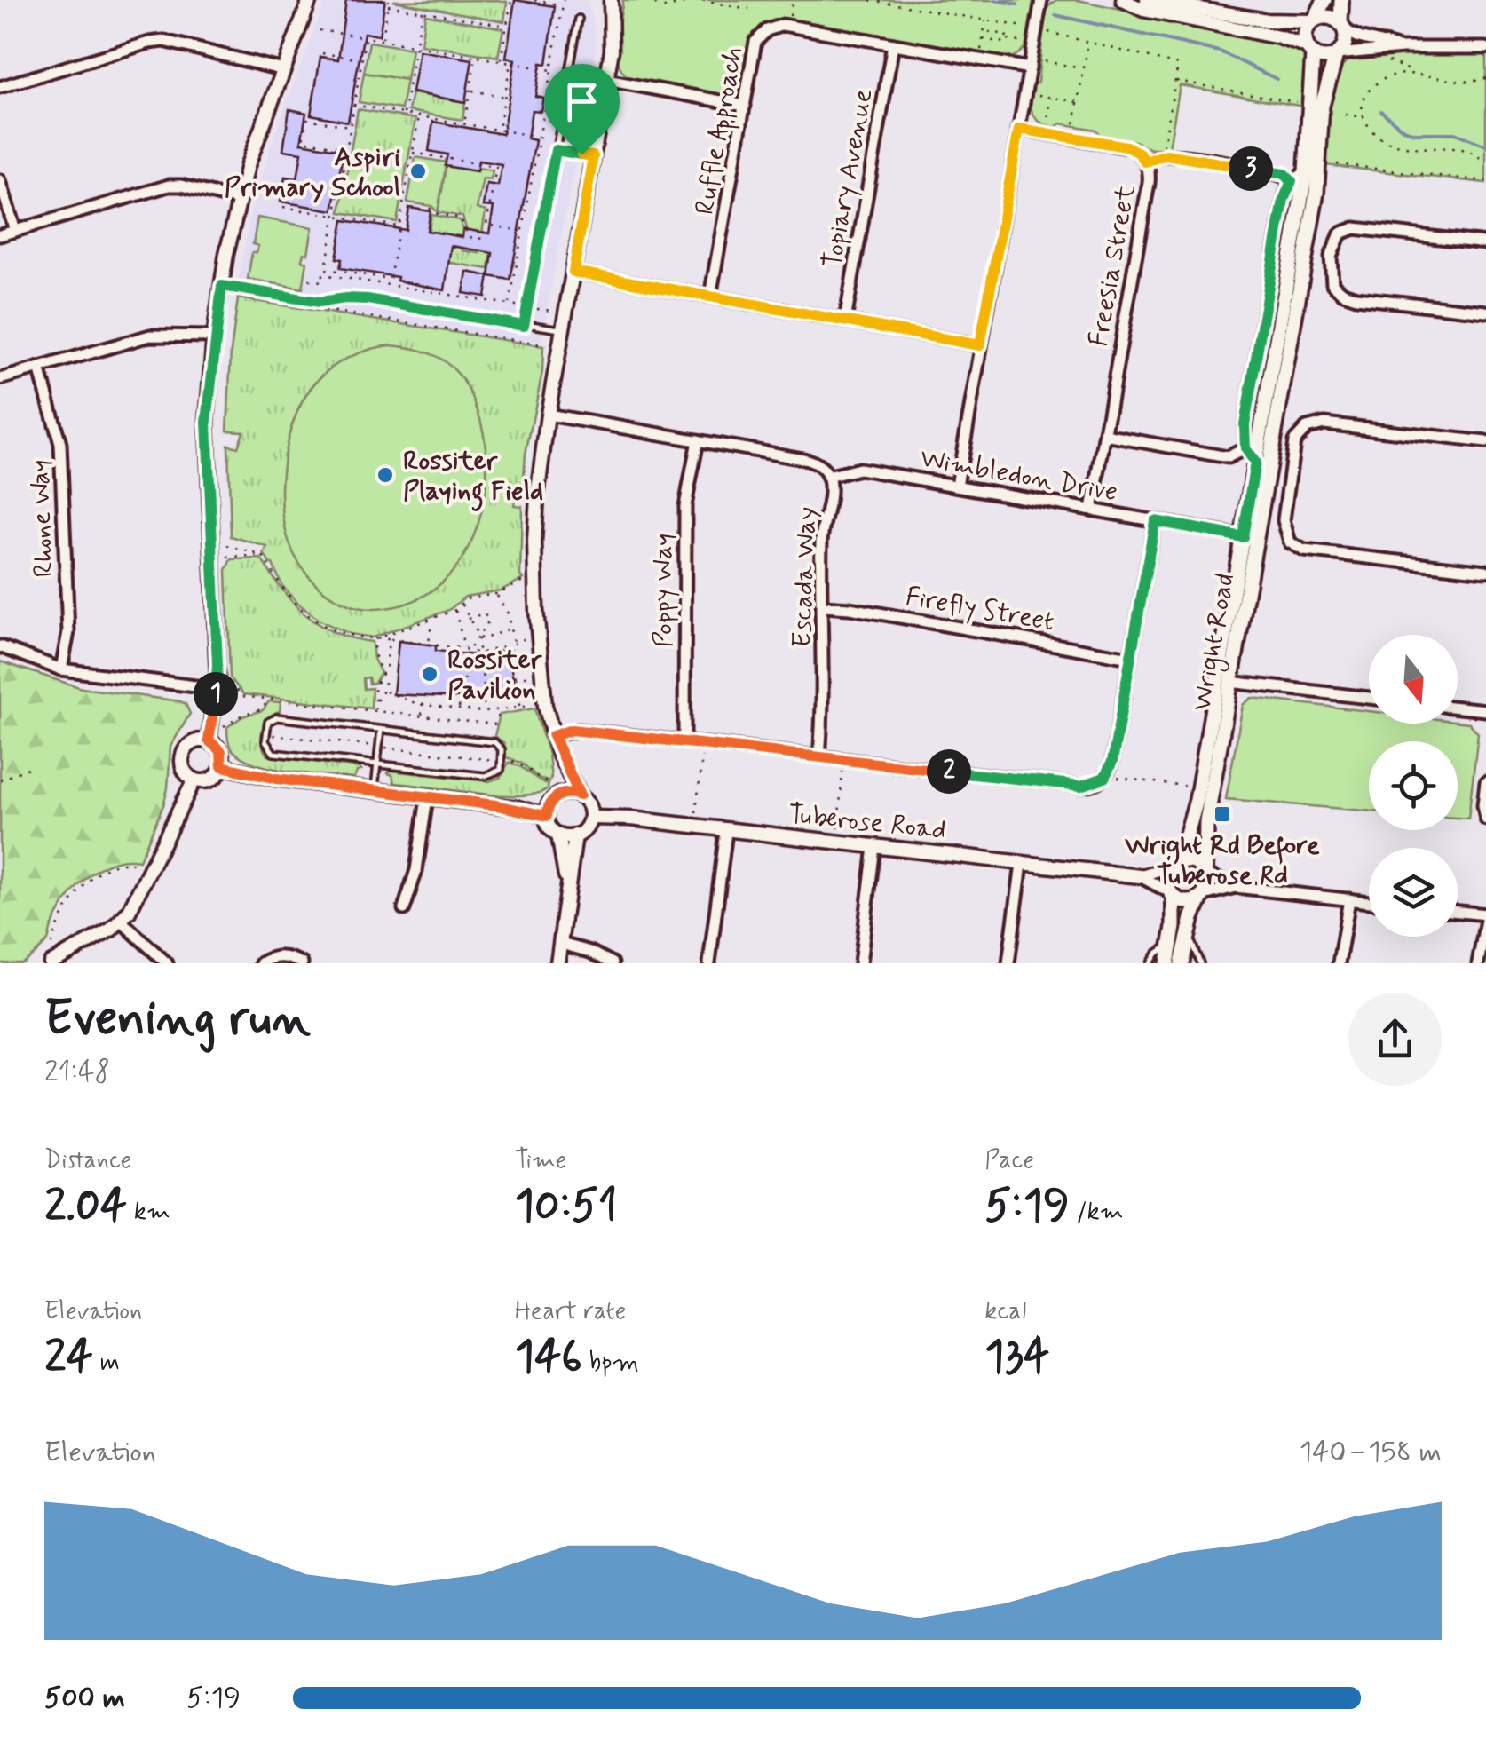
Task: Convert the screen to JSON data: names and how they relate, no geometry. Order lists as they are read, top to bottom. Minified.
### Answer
{"streets":{"main road":["Wright Road"],"street":["Ruffle Approach","Topiary Avenue","Freesia Street","Wimbledon Drive","Rhone Way","Escada Way","Poppy Way","Firefly Street","Tuberose Road"]},"crossings":[["Ruffle Approach","Topiary Avenue"],["Freesia Street","Wimbledon Drive"],["Wimbledon Drive","Escada Way"],["Wimbledon Drive","Wright Road"],["Escada Way","Poppy Way"],["Escada Way","Firefly Street"],["Wright Road","Tuberose Road"]],"places":{"other":["Aspiri Primary School","Rossiter Playing Field","Rossiter Pavilion"],"transit":["Wright Rd Before Tuberose Rd"]},"north":"bottom","page":{"pins":["3","1","2"],"heading":["Evening run","21:48"],"stats":[["Distance","2.04 km"],["Time","10:51"],["Pace","5:19 /km"],["Elevation","24 m"],["Heart rate","146 bpm"],["kcal","134"]],"chart":["Elevation","140–158 m"],"list":[{"name":"500 m","note":"5:19"}]}}
